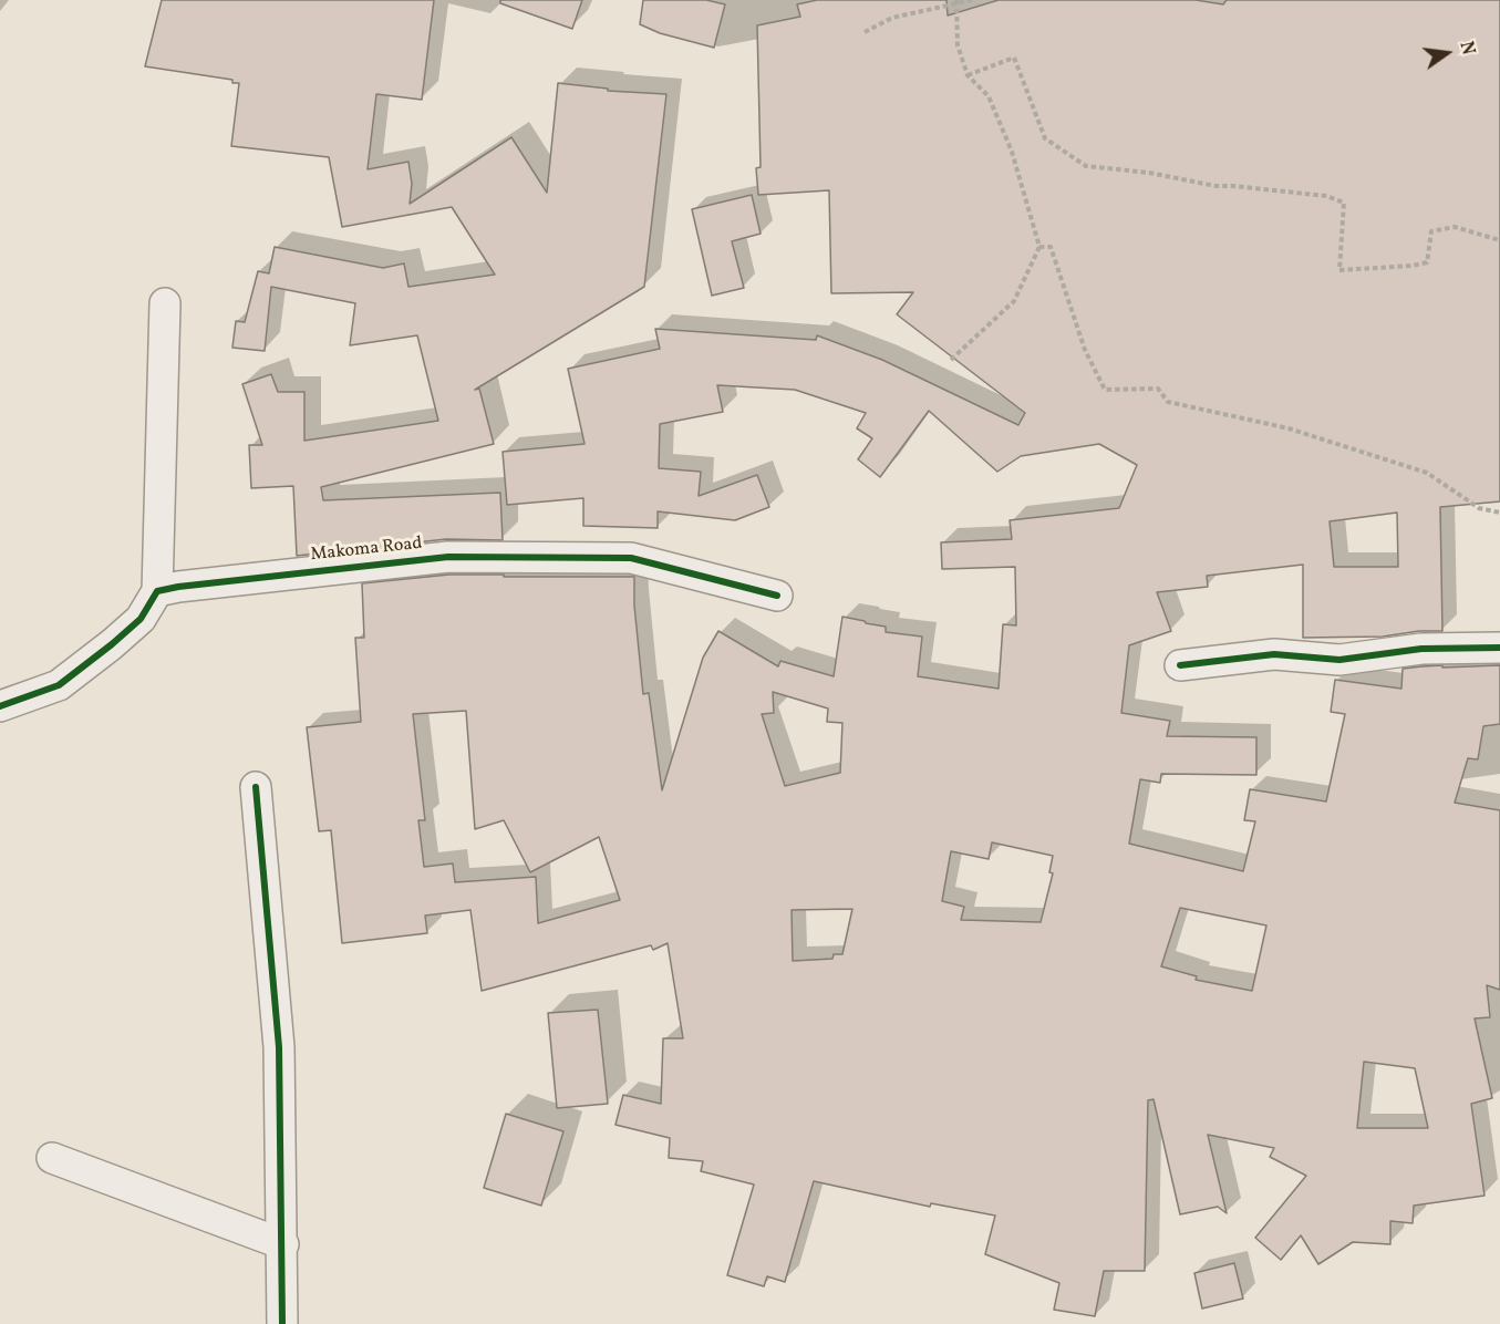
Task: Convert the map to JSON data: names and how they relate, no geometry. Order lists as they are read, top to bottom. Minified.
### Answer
{"streets":{"street":["Makoma Road"]},"north":"right"}
